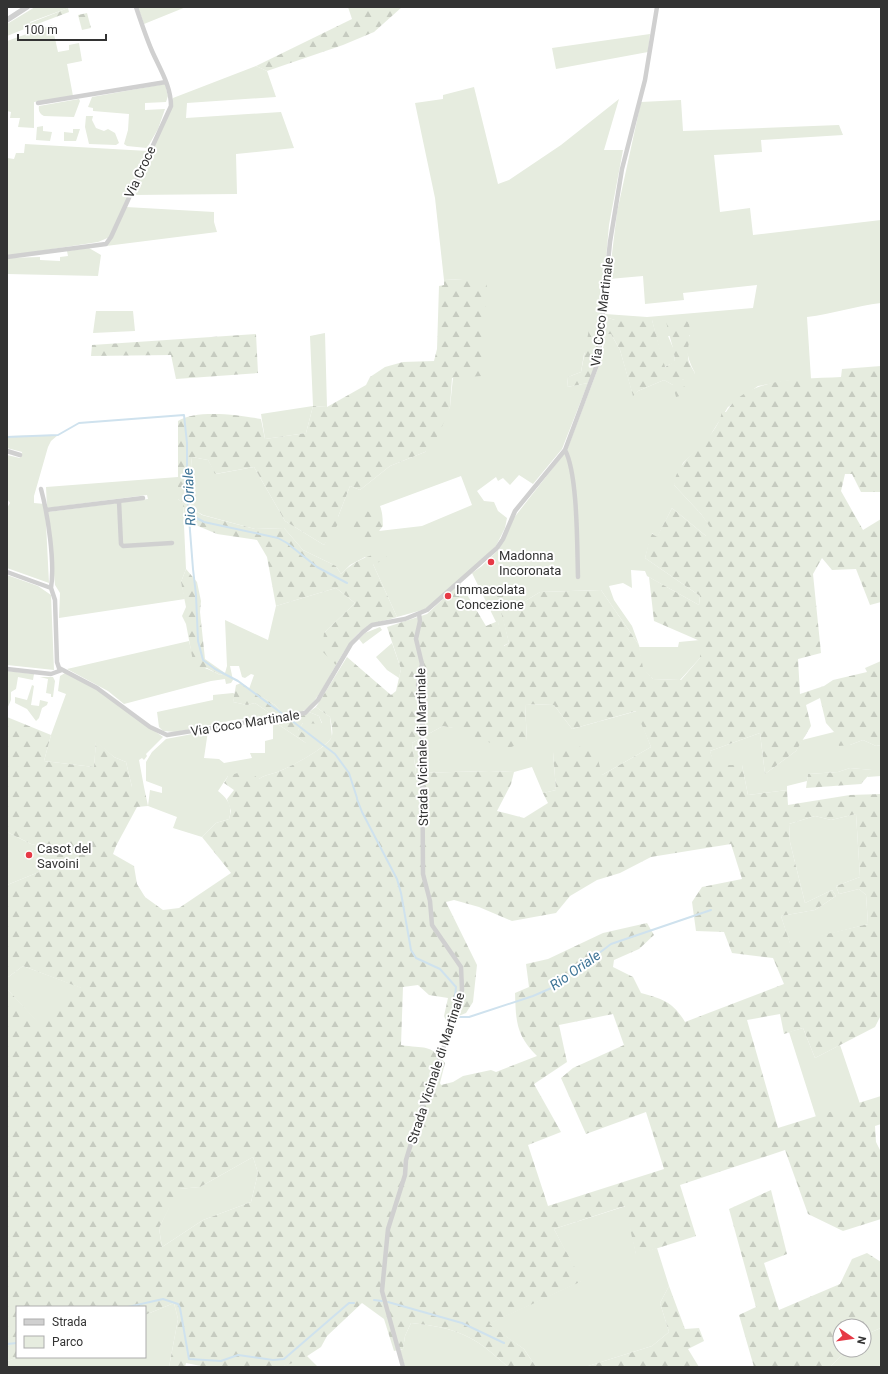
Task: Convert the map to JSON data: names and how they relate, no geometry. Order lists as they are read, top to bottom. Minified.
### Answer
{"streets":{"street":["Via Croce","Via Coco Martinale","Strada Vicinale di Martinale"]},"crossings":[["Via Coco Martinale","Strada Vicinale di Martinale"]],"water":["Rio Oriale"],"places":["Madonna Incoronata","Immacolata Concezione","Casot del Savoini"],"legend":["Strada","Parco"],"scale_bar":"100 m","north":"right"}
